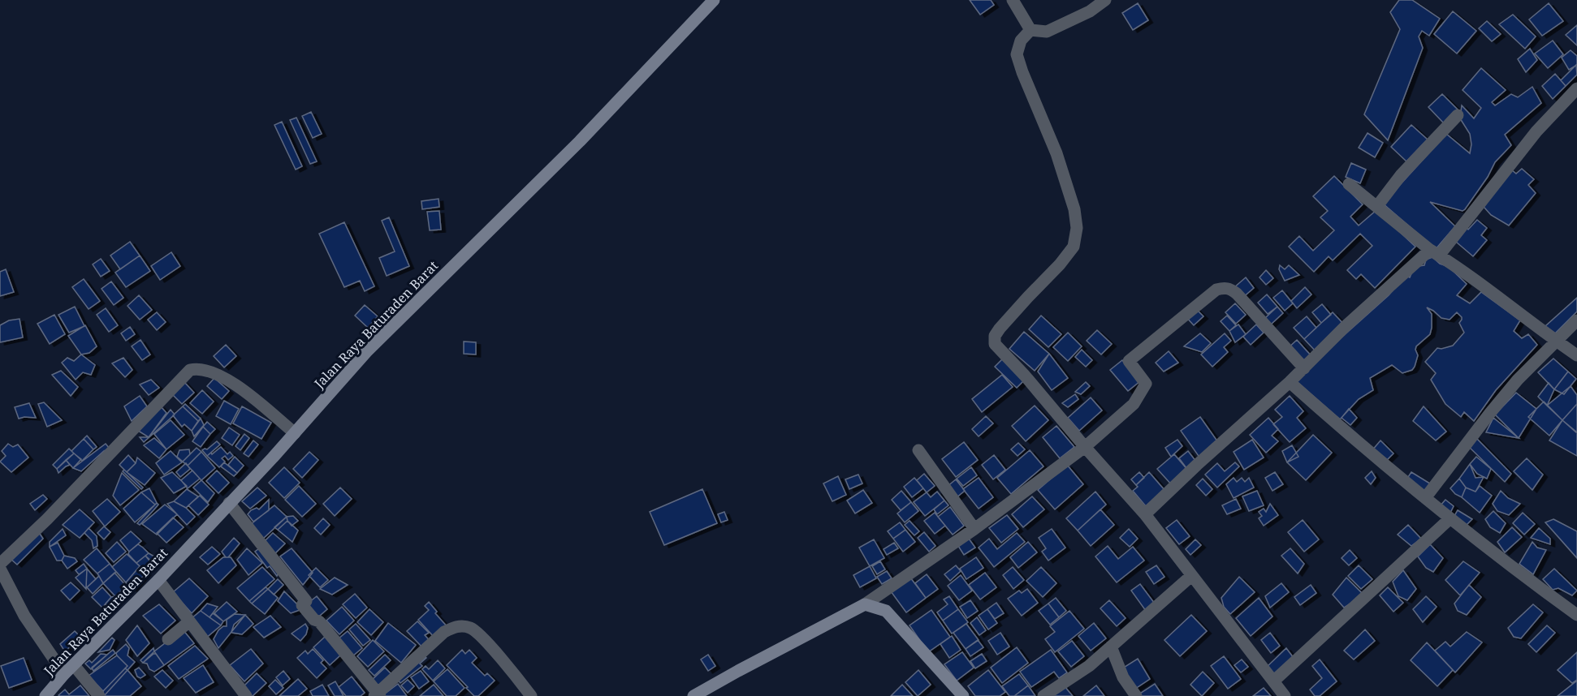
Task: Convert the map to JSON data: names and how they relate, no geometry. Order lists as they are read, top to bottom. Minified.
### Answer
{"streets":{"street":["Jalan Raya Baturaden Barat"]}}
